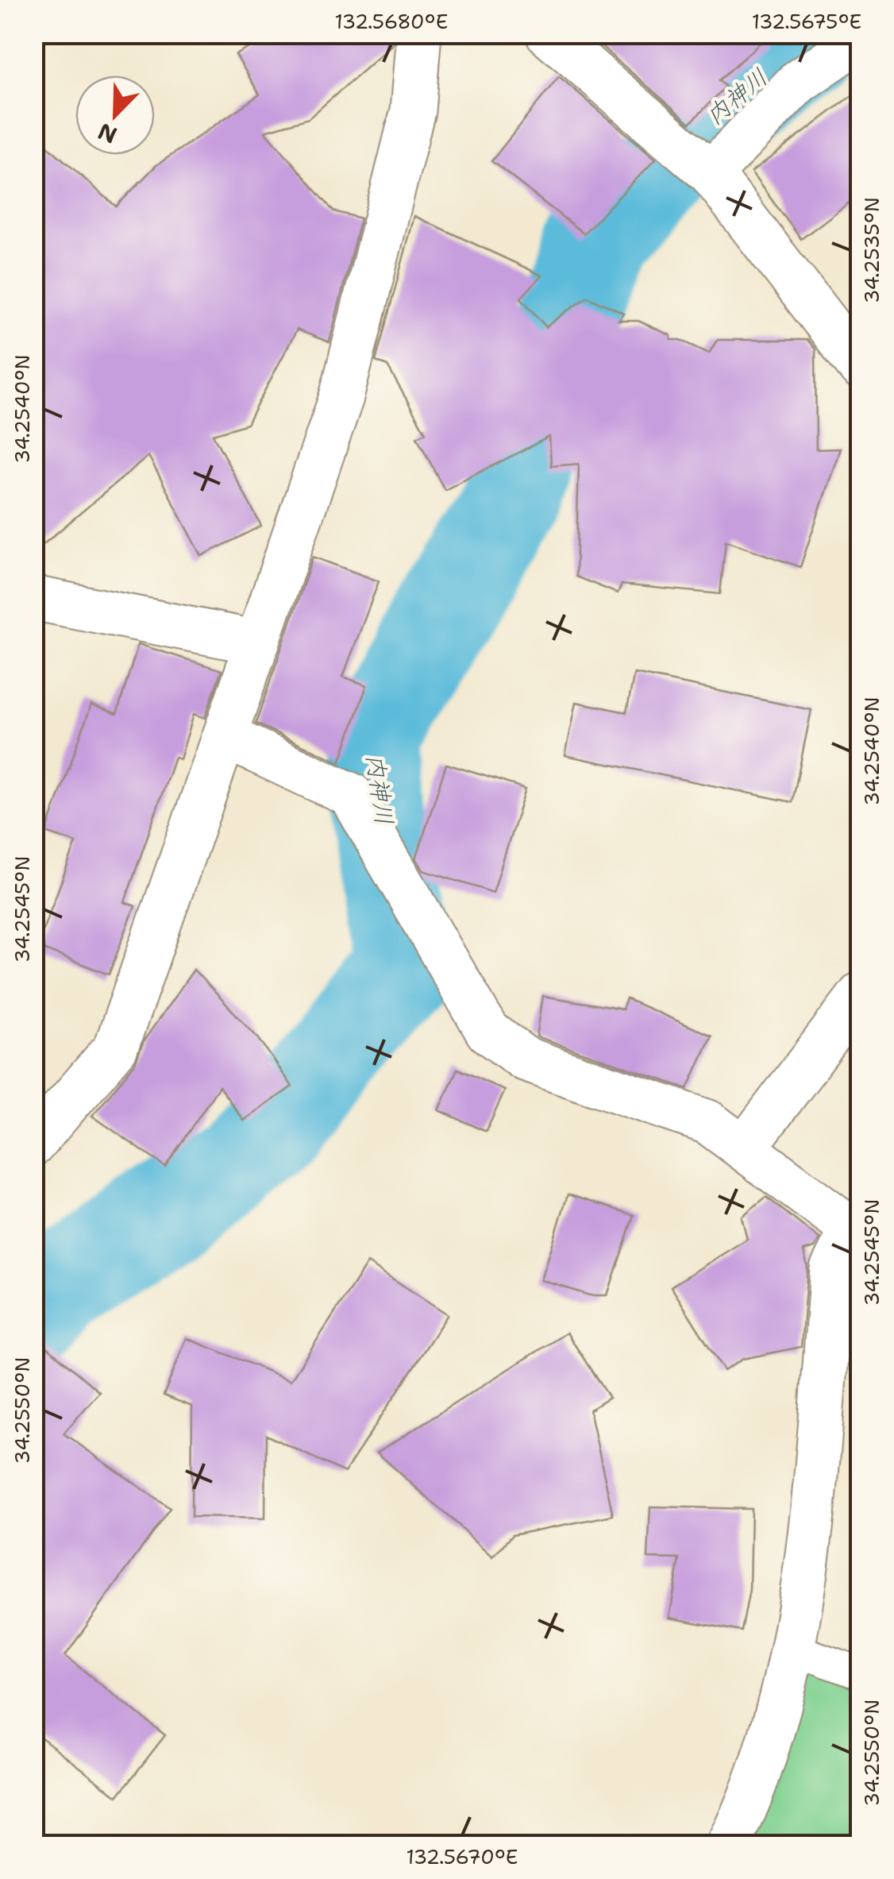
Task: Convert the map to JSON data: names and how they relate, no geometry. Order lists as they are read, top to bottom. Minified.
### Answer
{"water":["内神川"],"north":"bottom left","coordinates":["132.5680°E","132.5675°E","34.2535°N","34.2540°N","34.2545°N","34.2550°N","132.5670°E"]}
